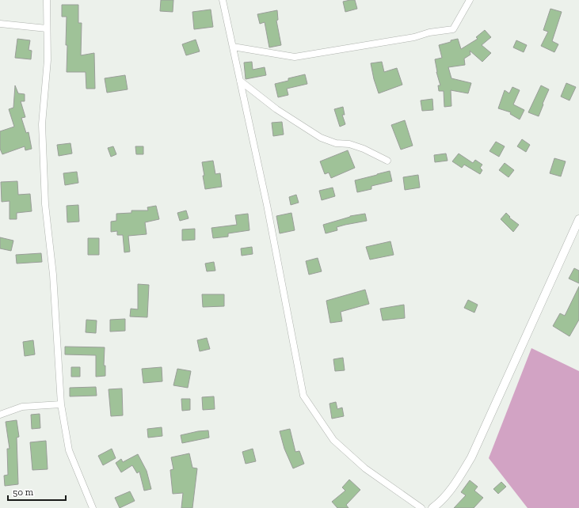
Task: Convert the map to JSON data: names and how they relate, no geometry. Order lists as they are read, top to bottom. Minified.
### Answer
{"scale_bar":"50 m"}
